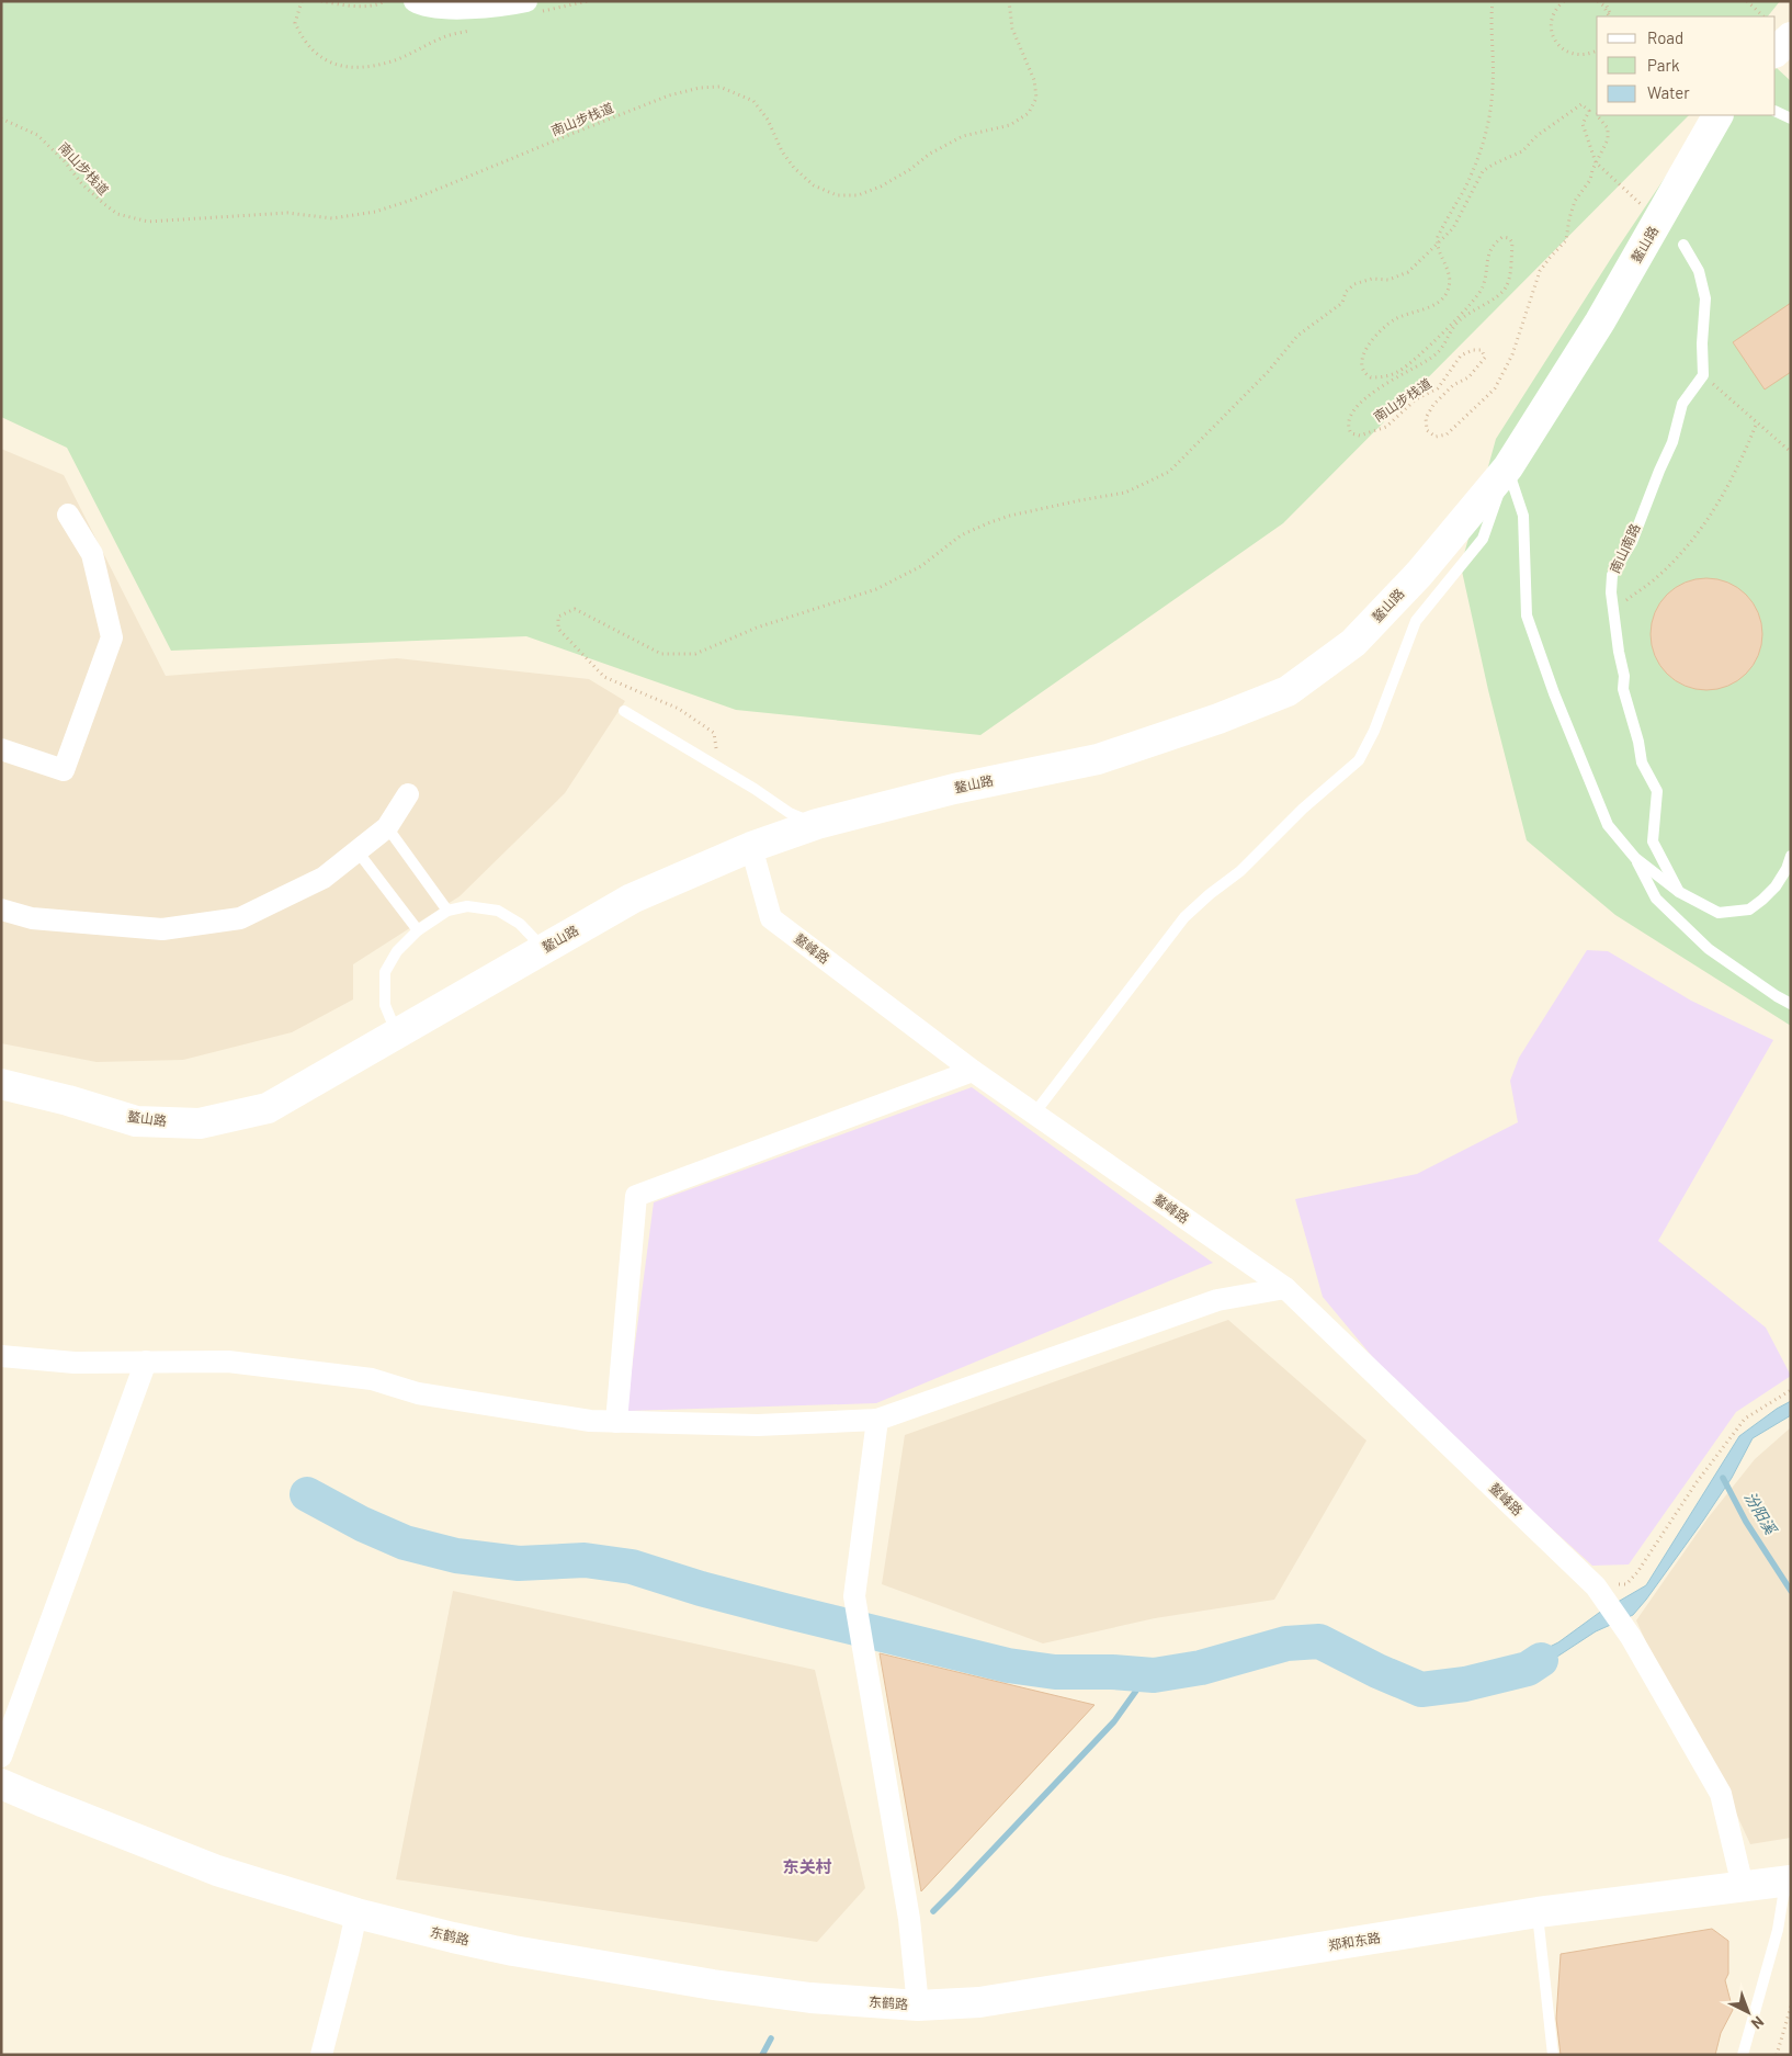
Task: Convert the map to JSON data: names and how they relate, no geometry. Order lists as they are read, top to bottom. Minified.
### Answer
{"streets":{"street":["鳌山路","鳌峰路","东鹤路","郑和东路"],"lane":["南山南路"],"path":["南山步栈道"]},"crossings":[["鳌山路","鳌峰路"],["鳌峰路","郑和东路"],["东鹤路","郑和东路"]],"districts":["东关村"],"water":["汾阳溪"],"legend":["Road","Park","Water"],"north":"bottom right"}
